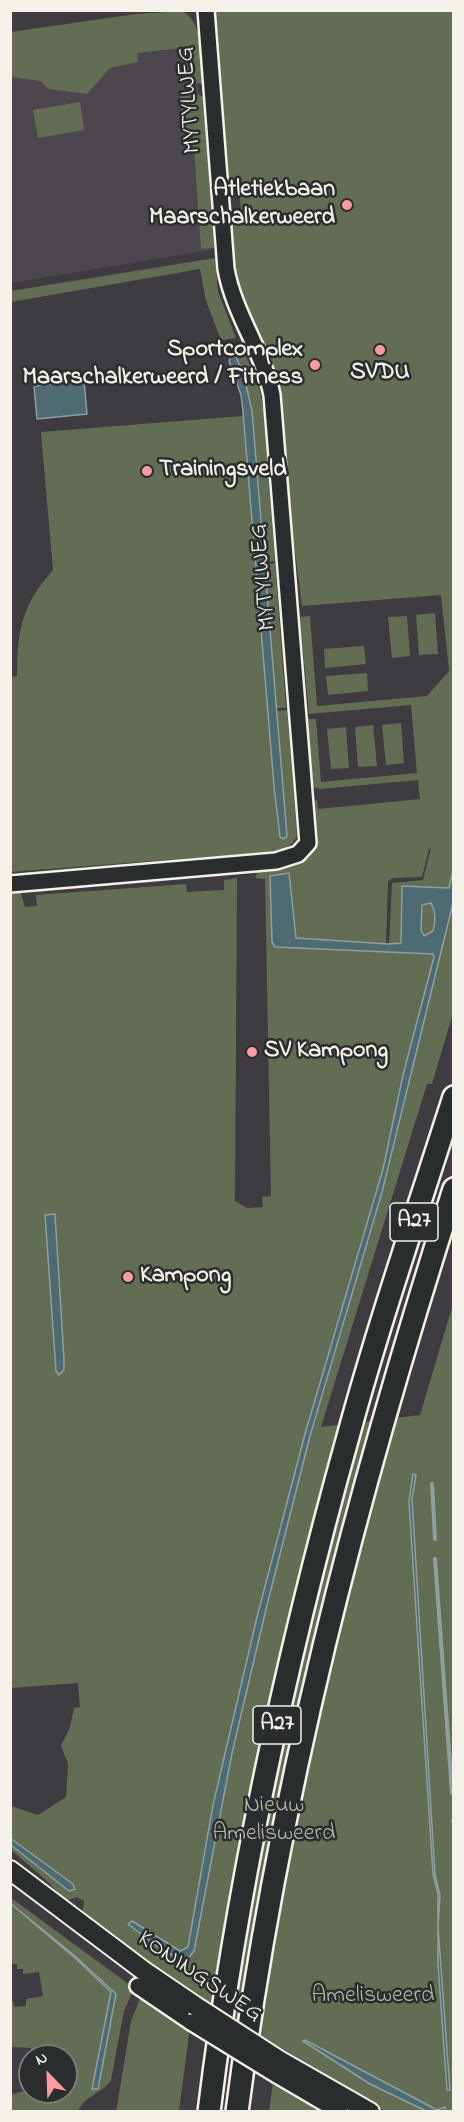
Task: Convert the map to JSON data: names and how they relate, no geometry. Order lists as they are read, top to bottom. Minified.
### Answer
{"streets":{"highway":["A27"],"main road":["KONINGSWEG"],"street":["MYTYLWEG"]},"parks":["Nieuw Amelisweerd","Amelisweerd"],"places":["Atletiekbaan Maarschalkerweerd","SVDU","Sportcomplex Maarschalkerweerd / Fitness","Trainingsveld","SV Kampong","Kampong"],"north":"top left"}
